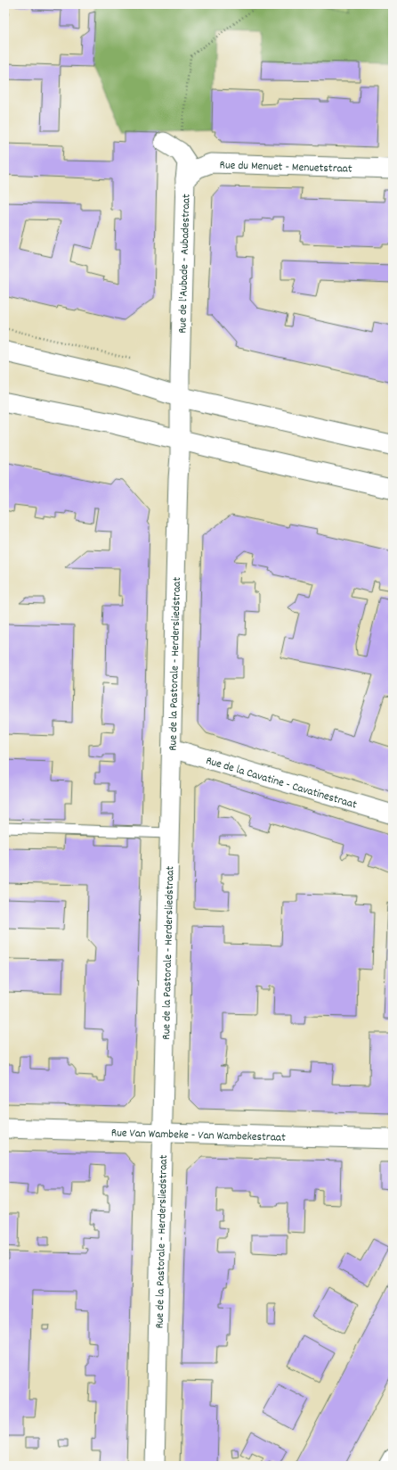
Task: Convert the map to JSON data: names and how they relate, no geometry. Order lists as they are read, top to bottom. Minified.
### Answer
{"streets":{"street":["Rue du Menuet - Menuetstraat","Rue de l'Aubade - Aubadestraat","Rue de la Pastorale - Herdersliedstraat","Rue de la Cavatine - Cavatinestraat","Rue Van Wambeke - Van Wambekestraat"]},"crossings":[["Rue du Menuet - Menuetstraat","Rue de l'Aubade - Aubadestraat"],["Rue de l'Aubade - Aubadestraat","Rue de la Pastorale - Herdersliedstraat"],["Rue de la Pastorale - Herdersliedstraat","Rue de la Cavatine - Cavatinestraat"],["Rue de la Pastorale - Herdersliedstraat","Rue Van Wambeke - Van Wambekestraat"]]}
